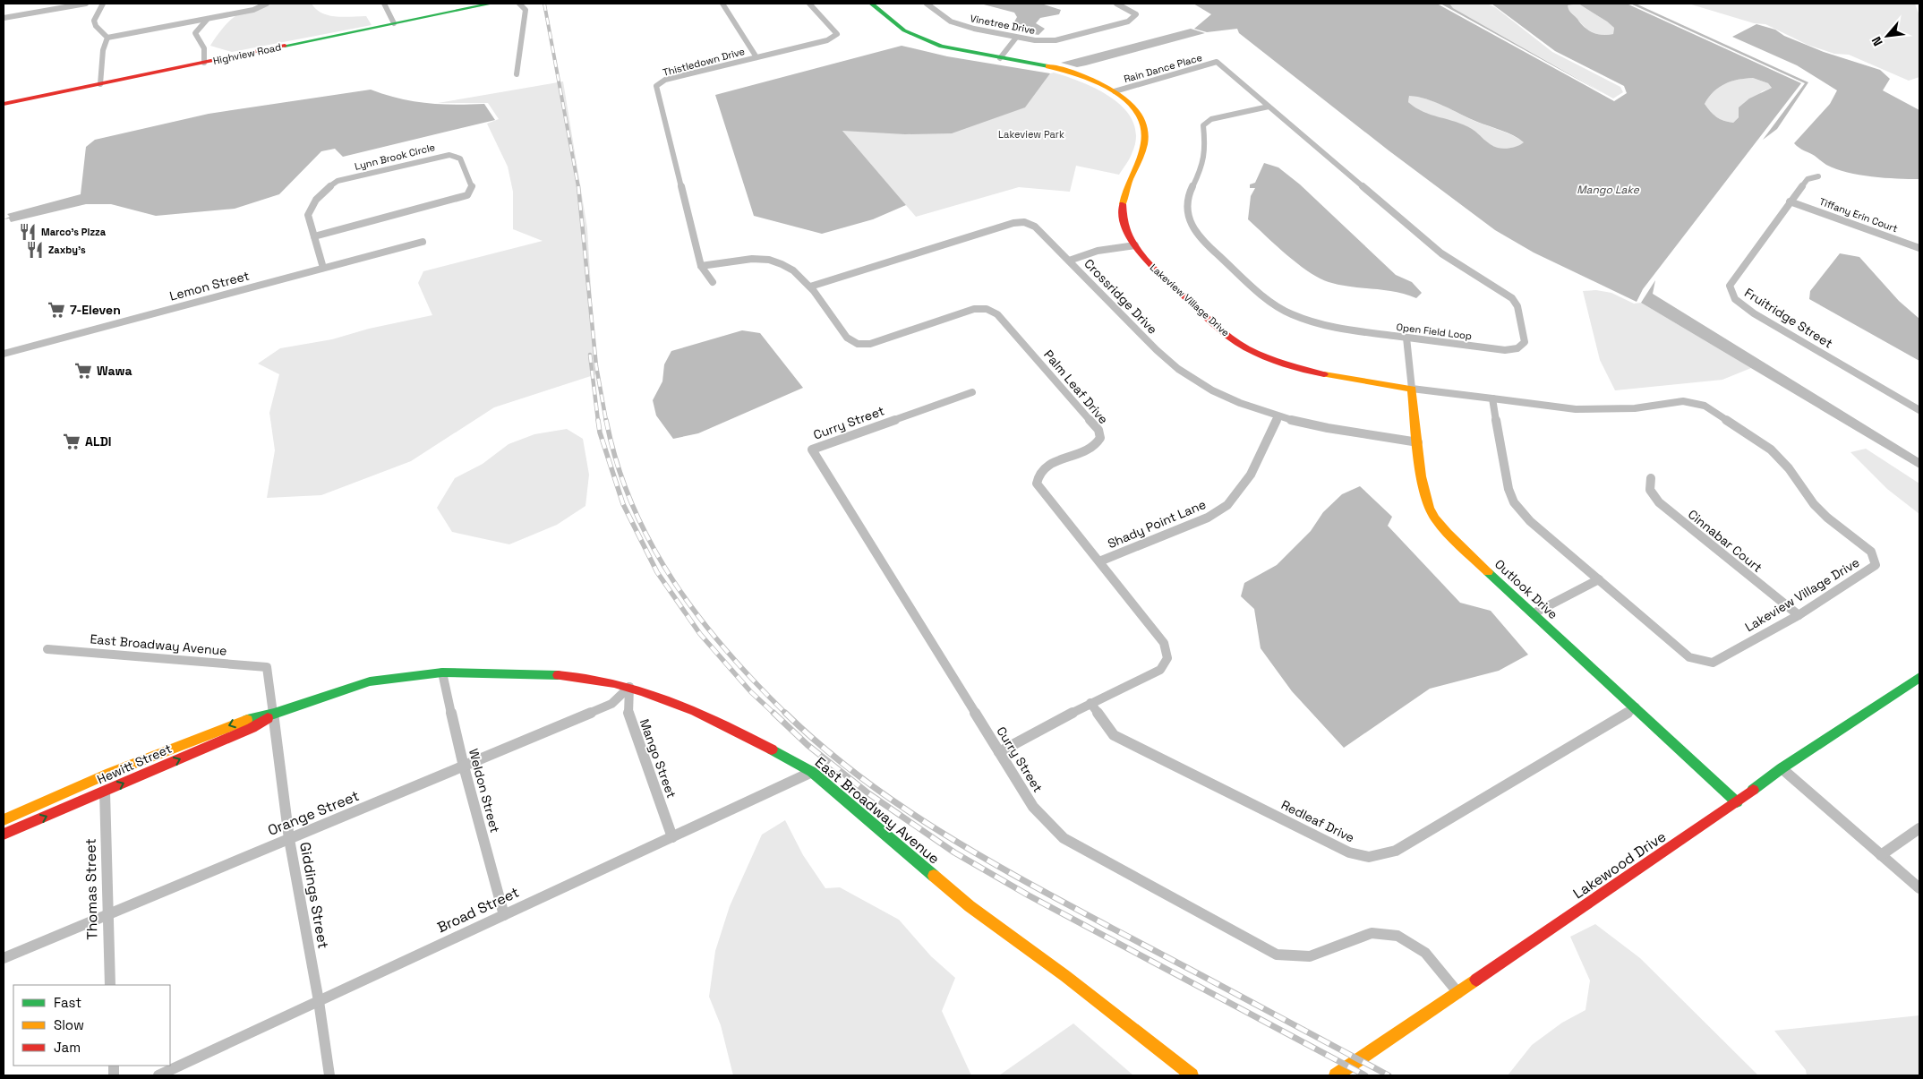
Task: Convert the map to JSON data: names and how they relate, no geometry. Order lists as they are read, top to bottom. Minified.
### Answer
{"streets":{"street":["Vinetree Drive","Highview Road","Thistledown Drive","Rain Dance Place","Lynn Brook Circle","Tiffany Erin Court","Lemon Street","Crossridge Drive","Lakeview Village Drive","Fruitridge Street","Open Field Loop","Palm Leaf Drive","Curry Street","Shady Point Lane","Cinnabar Court","Outlook Drive","East Broadway Avenue","Mango Street","Hewitt Street","Weldon Street","Orange Street","Redleaf Drive","Lakewood Drive","Thomas Street","Giddings Street","Broad Street"]},"crossings":[["Thistledown Drive","Palm Leaf Drive"],["Rain Dance Place","Lakeview Village Drive"],["Rain Dance Place","Open Field Loop"],["Lynn Brook Circle","Lemon Street"],["Tiffany Erin Court","Fruitridge Street"],["Crossridge Drive","Palm Leaf Drive"],["Crossridge Drive","Shady Point Lane"],["Crossridge Drive","Outlook Drive"],["Lakeview Village Drive","Cinnabar Court"],["Lakeview Village Drive","Outlook Drive"],["Open Field Loop","Outlook Drive"],["Palm Leaf Drive","Curry Street"],["Palm Leaf Drive","Shady Point Lane"],["Palm Leaf Drive","Redleaf Drive"],["Curry Street","Lakewood Drive"],["Outlook Drive","Redleaf Drive"],["Outlook Drive","Lakewood Drive"],["East Broadway Avenue","Mango Street"],["East Broadway Avenue","Hewitt Street"],["East Broadway Avenue","Weldon Street"],["East Broadway Avenue","Orange Street"],["East Broadway Avenue","Giddings Street"],["East Broadway Avenue","Broad Street"],["Mango Street","Orange Street"],["Mango Street","Broad Street"],["Hewitt Street","Weldon Street"],["Hewitt Street","Thomas Street"],["Hewitt Street","Giddings Street"],["Weldon Street","Orange Street"],["Weldon Street","Broad Street"],["Orange Street","Thomas Street"],["Orange Street","Giddings Street"],["Giddings Street","Broad Street"]],"water":["Mango Lake"],"parks":["Lakeview Park"],"places":{"restaurant":["Marco's Pizza","Zaxby's"],"supermarket":["7-Eleven","Wawa","ALDI"]},"legend":["Fast","Slow","Jam"],"north":"bottom left"}
